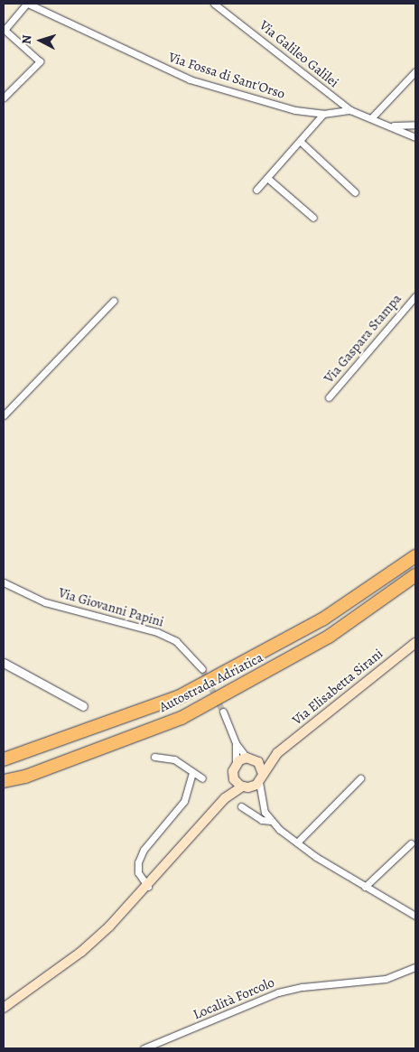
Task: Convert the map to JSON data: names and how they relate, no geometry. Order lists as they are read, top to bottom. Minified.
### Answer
{"streets":{"highway":["Autostrada Adriatica"],"main road":["Via Elisabetta Sirani"],"street":["Via Galileo Galilei","Via Fossa di Sant'Orso","Via Gaspara Stampa","Via Giovanni Papini","Località Forcolo"]},"crossings":[["Via Galileo Galilei","Via Fossa di Sant'Orso"]],"north":"left"}
